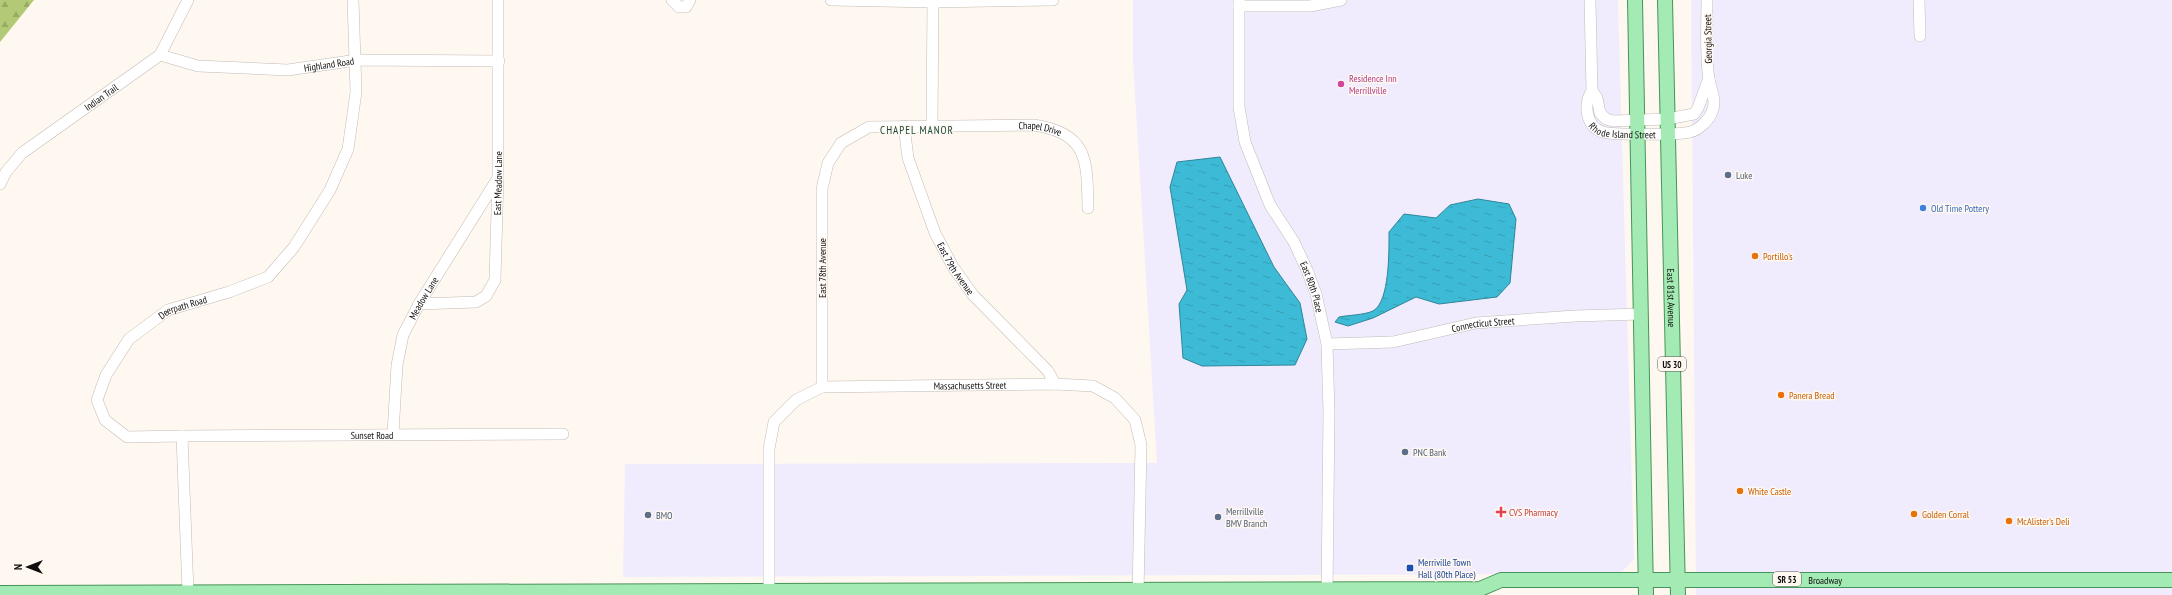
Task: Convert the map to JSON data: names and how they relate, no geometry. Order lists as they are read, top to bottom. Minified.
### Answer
{"streets":{"main road":["East 81st Avenue","US 30","SR 53","Broadway"],"street":["Georgia Street","Highland Road","Indian Trail","Rhode Island Street","Chapel Drive","East Meadow Lane","East 78th Avenue","East 79th Avenue","East 80th Place","Meadow Lane","Deerpath Road","Connecticut Street","Massachusetts Street","Sunset Road"]},"crossings":[["Georgia Street","Rhode Island Street"],["Georgia Street","East 81st Avenue"],["Highland Road","Indian Trail"],["Highland Road","East Meadow Lane"],["Highland Road","Deerpath Road"],["Rhode Island Street","East 81st Avenue"],["Chapel Drive","East 78th Avenue"],["East Meadow Lane","Meadow Lane"],["East 78th Avenue","East 79th Avenue"],["East 78th Avenue","Massachusetts Street"],["East 79th Avenue","Massachusetts Street"],["East 80th Place","Connecticut Street"],["East 80th Place","Broadway"],["Meadow Lane","Sunset Road"],["East 81st Avenue","Broadway"],["Deerpath Road","Sunset Road"],["Massachusetts Street","Broadway"]],"districts":["CHAPEL MANOR"],"places":{"other":["Residence Inn Merrillville","Luke","Old Time Pottery","Portillo's","Panera Bread","PNC Bank","White Castle","Golden Corral","BMO","Merrillville BMV Branch","McAlister's Deli"],"health":["CVS Pharmacy"],"transit":["Merriville Town Hall (80th Place)"]},"north":"left"}
